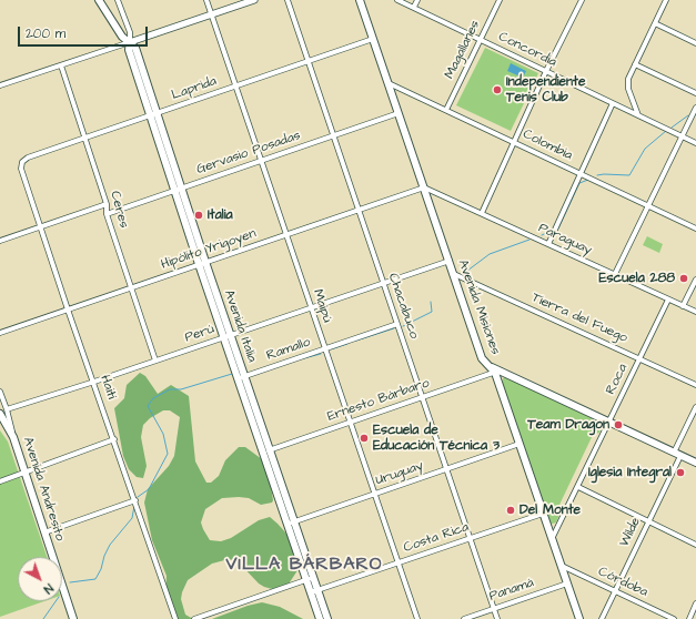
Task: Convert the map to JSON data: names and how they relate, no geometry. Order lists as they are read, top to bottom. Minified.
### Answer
{"streets":{"main road":["Avenida Misiones","Avenida Italia","Avenida Andresito"],"street":["Magallanes","Concordia","Laprida","Colombia","Gervasio Posadas","Ceres","Paraguay","Hipólito Yrigoyen","Maipú","Chacabuco","Tierra del Fuego","Perú","Ramallo","Roca","Haití","Ernesto Bárbaro","Uruguay","Wilde","Costa Rica","Córdoba","Panamá"]},"crossings":[["Magallanes","Concordia"],["Magallanes","Colombia"],["Laprida","Ceres"],["Laprida","Maipú"],["Laprida","Chacabuco"],["Laprida","Avenida Misiones"],["Laprida","Avenida Italia"],["Laprida","Haití"],["Colombia","Avenida Misiones"],["Gervasio Posadas","Ceres"],["Gervasio Posadas","Maipú"],["Gervasio Posadas","Chacabuco"],["Gervasio Posadas","Avenida Misiones"],["Gervasio Posadas","Avenida Italia"],["Ceres","Hipólito Yrigoyen"],["Ceres","Perú"],["Paraguay","Hipólito Yrigoyen"],["Paraguay","Avenida Misiones"],["Paraguay","Roca"],["Hipólito Yrigoyen","Maipú"],["Hipólito Yrigoyen","Chacabuco"],["Hipólito Yrigoyen","Avenida Misiones"],["Hipólito Yrigoyen","Avenida Italia"],["Hipólito Yrigoyen","Haití"],["Maipú","Perú"],["Maipú","Ramallo"],["Maipú","Ernesto Bárbaro"],["Maipú","Uruguay"],["Maipú","Costa Rica"],["Chacabuco","Perú"],["Chacabuco","Ramallo"],["Chacabuco","Ernesto Bárbaro"],["Chacabuco","Uruguay"],["Chacabuco","Costa Rica"],["Chacabuco","Panamá"],["Avenida Misiones","Tierra del Fuego"],["Avenida Misiones","Perú"],["Avenida Misiones","Roca"],["Avenida Misiones","Ernesto Bárbaro"],["Avenida Misiones","Uruguay"],["Avenida Misiones","Costa Rica"],["Avenida Misiones","Córdoba"],["Avenida Misiones","Panamá"],["Tierra del Fuego","Roca"],["Avenida Italia","Perú"],["Avenida Italia","Ramallo"],["Avenida Italia","Ernesto Bárbaro"],["Avenida Italia","Uruguay"],["Avenida Italia","Costa Rica"],["Perú","Haití"],["Perú","Avenida Andresito"],["Wilde","Córdoba"]],"districts":["VILLA BÁRBARO"],"places":["Independiente Tenis Club","Italia","Escuela 288","Team Dragon","Escuela de Educación Técnica 3","Iglesia Integral","Del Monte"],"scale_bar":"200 m","north":"bottom right"}
